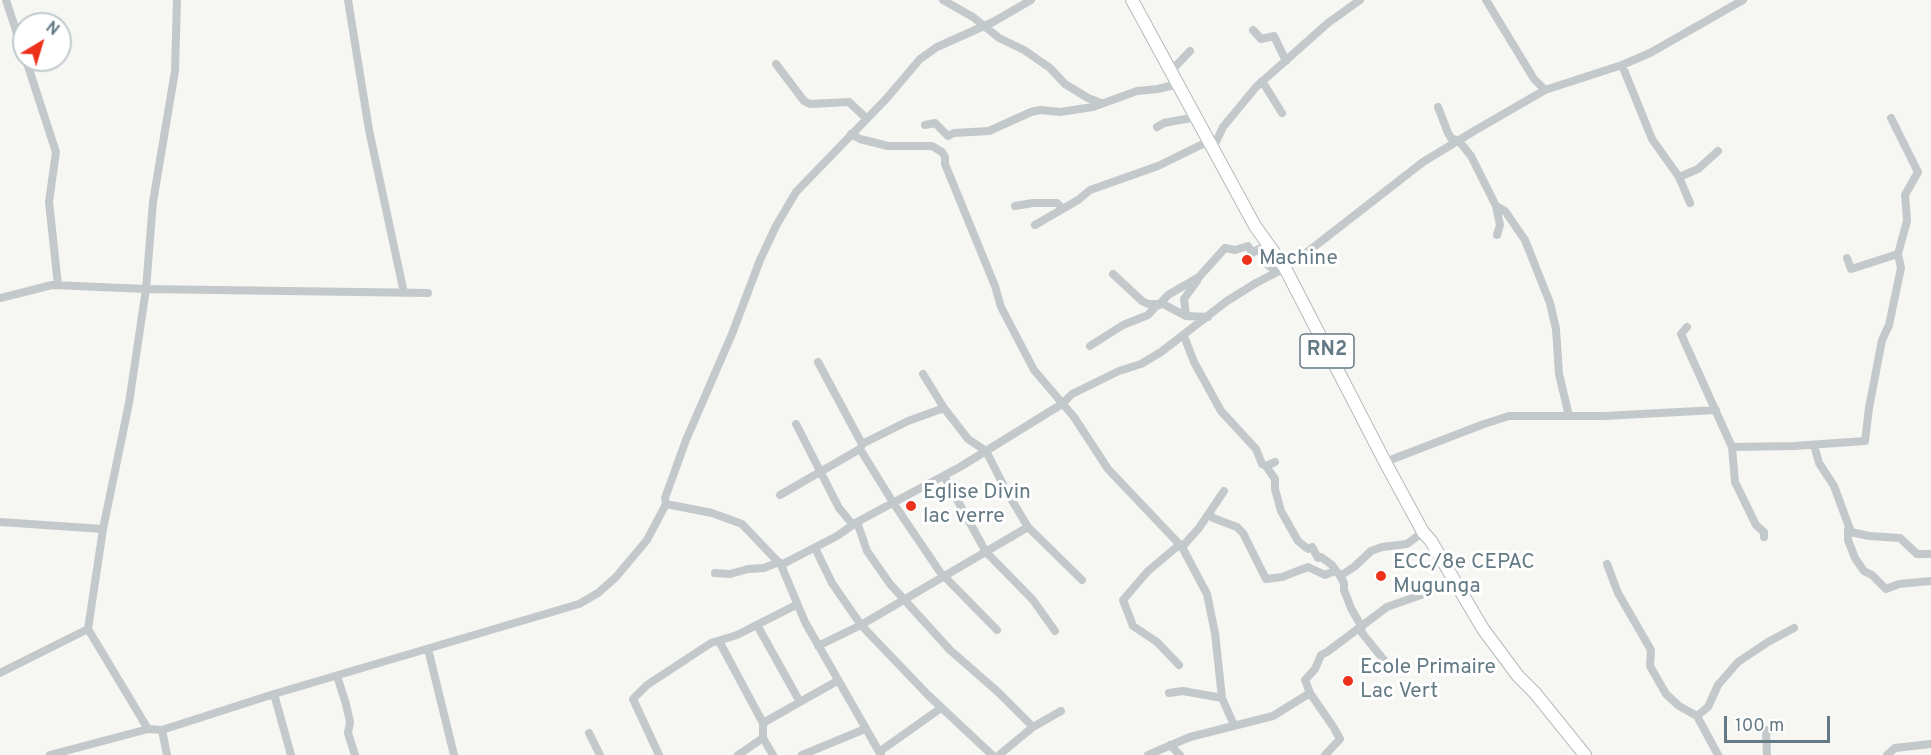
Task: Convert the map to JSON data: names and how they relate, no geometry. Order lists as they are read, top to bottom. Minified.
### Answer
{"streets":{"highway":["RN2"]},"places":["Machine","Eglise Divin lac verre","ECC/8e CEPAC Mugunga","Ecole Primaire Lac Vert"],"scale_bar":"100 m","north":"top right"}
